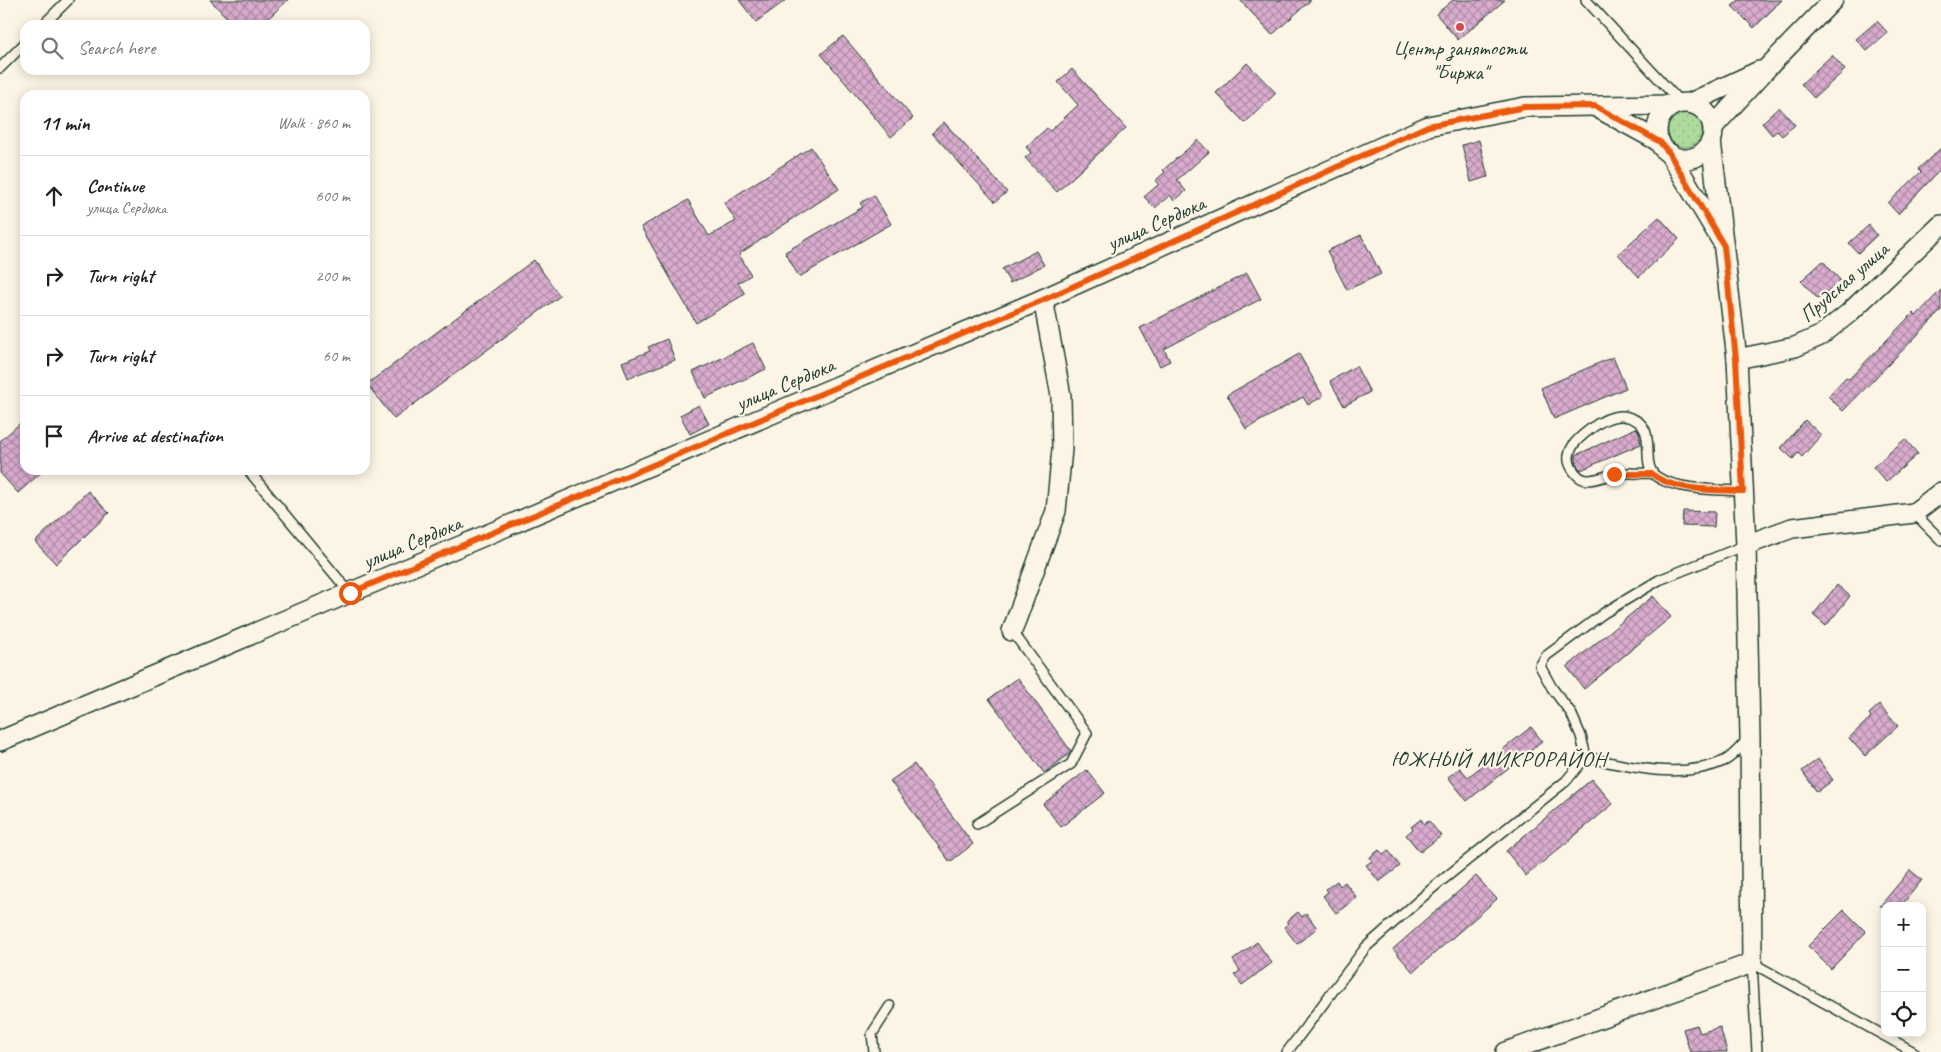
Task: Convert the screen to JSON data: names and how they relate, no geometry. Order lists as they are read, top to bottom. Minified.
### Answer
{"streets":{"street":["улица Сердюка","Прудская улица"]},"districts":["ЮЖНЫЙ МИКРОРАЙОН"],"places":["Центр занятости \"Биржа\""],"page":{"search":"Search here","heading":["11 min","Walk · 860 m"],"list":[["Continue","улица Сердюка","600 m"],["Turn right","200 m"],["Turn right","60 m"],"Arrive at destination"],"map_buttons":["+","−"]}}
